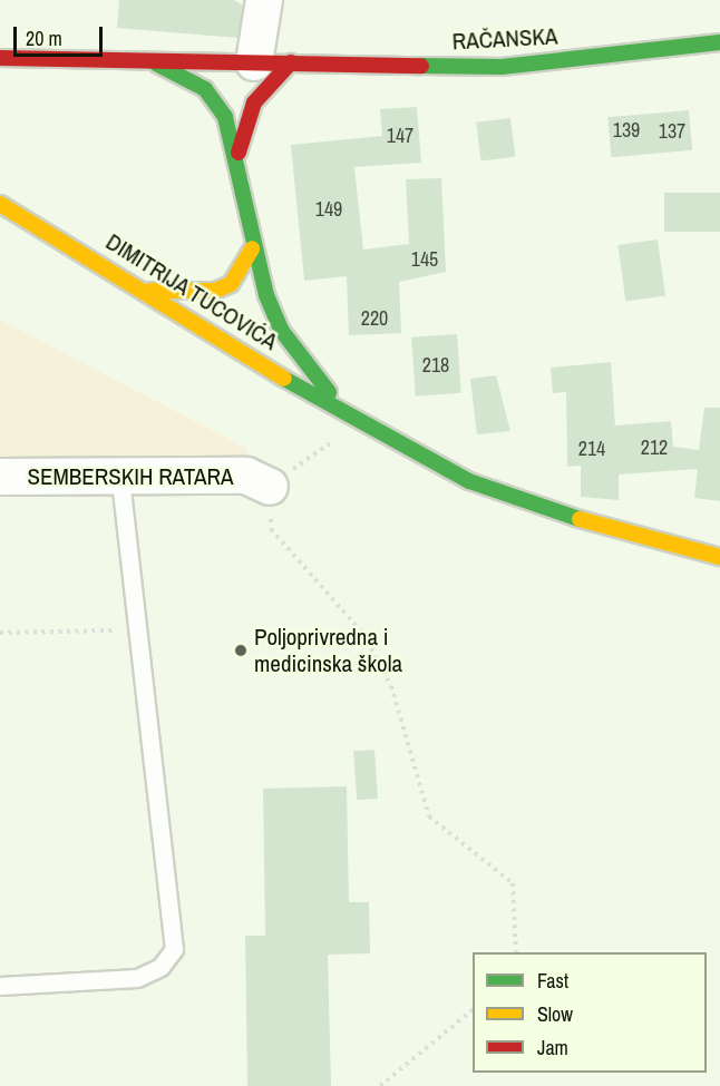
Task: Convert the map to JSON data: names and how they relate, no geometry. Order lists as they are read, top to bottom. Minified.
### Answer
{"streets":{"main road":["RAČANSKA","DIMITRIJA TUCOVIĆA"],"street":["SEMBERSKIH RATARA"]},"crossings":[["RAČANSKA","DIMITRIJA TUCOVIĆA"]],"places":["Poljoprivredna i medicinska škola"],"house_numbers":["139","137","147","149","145","220","218","212","214"],"legend":["Fast","Slow","Jam"],"scale_bar":"20 m"}
